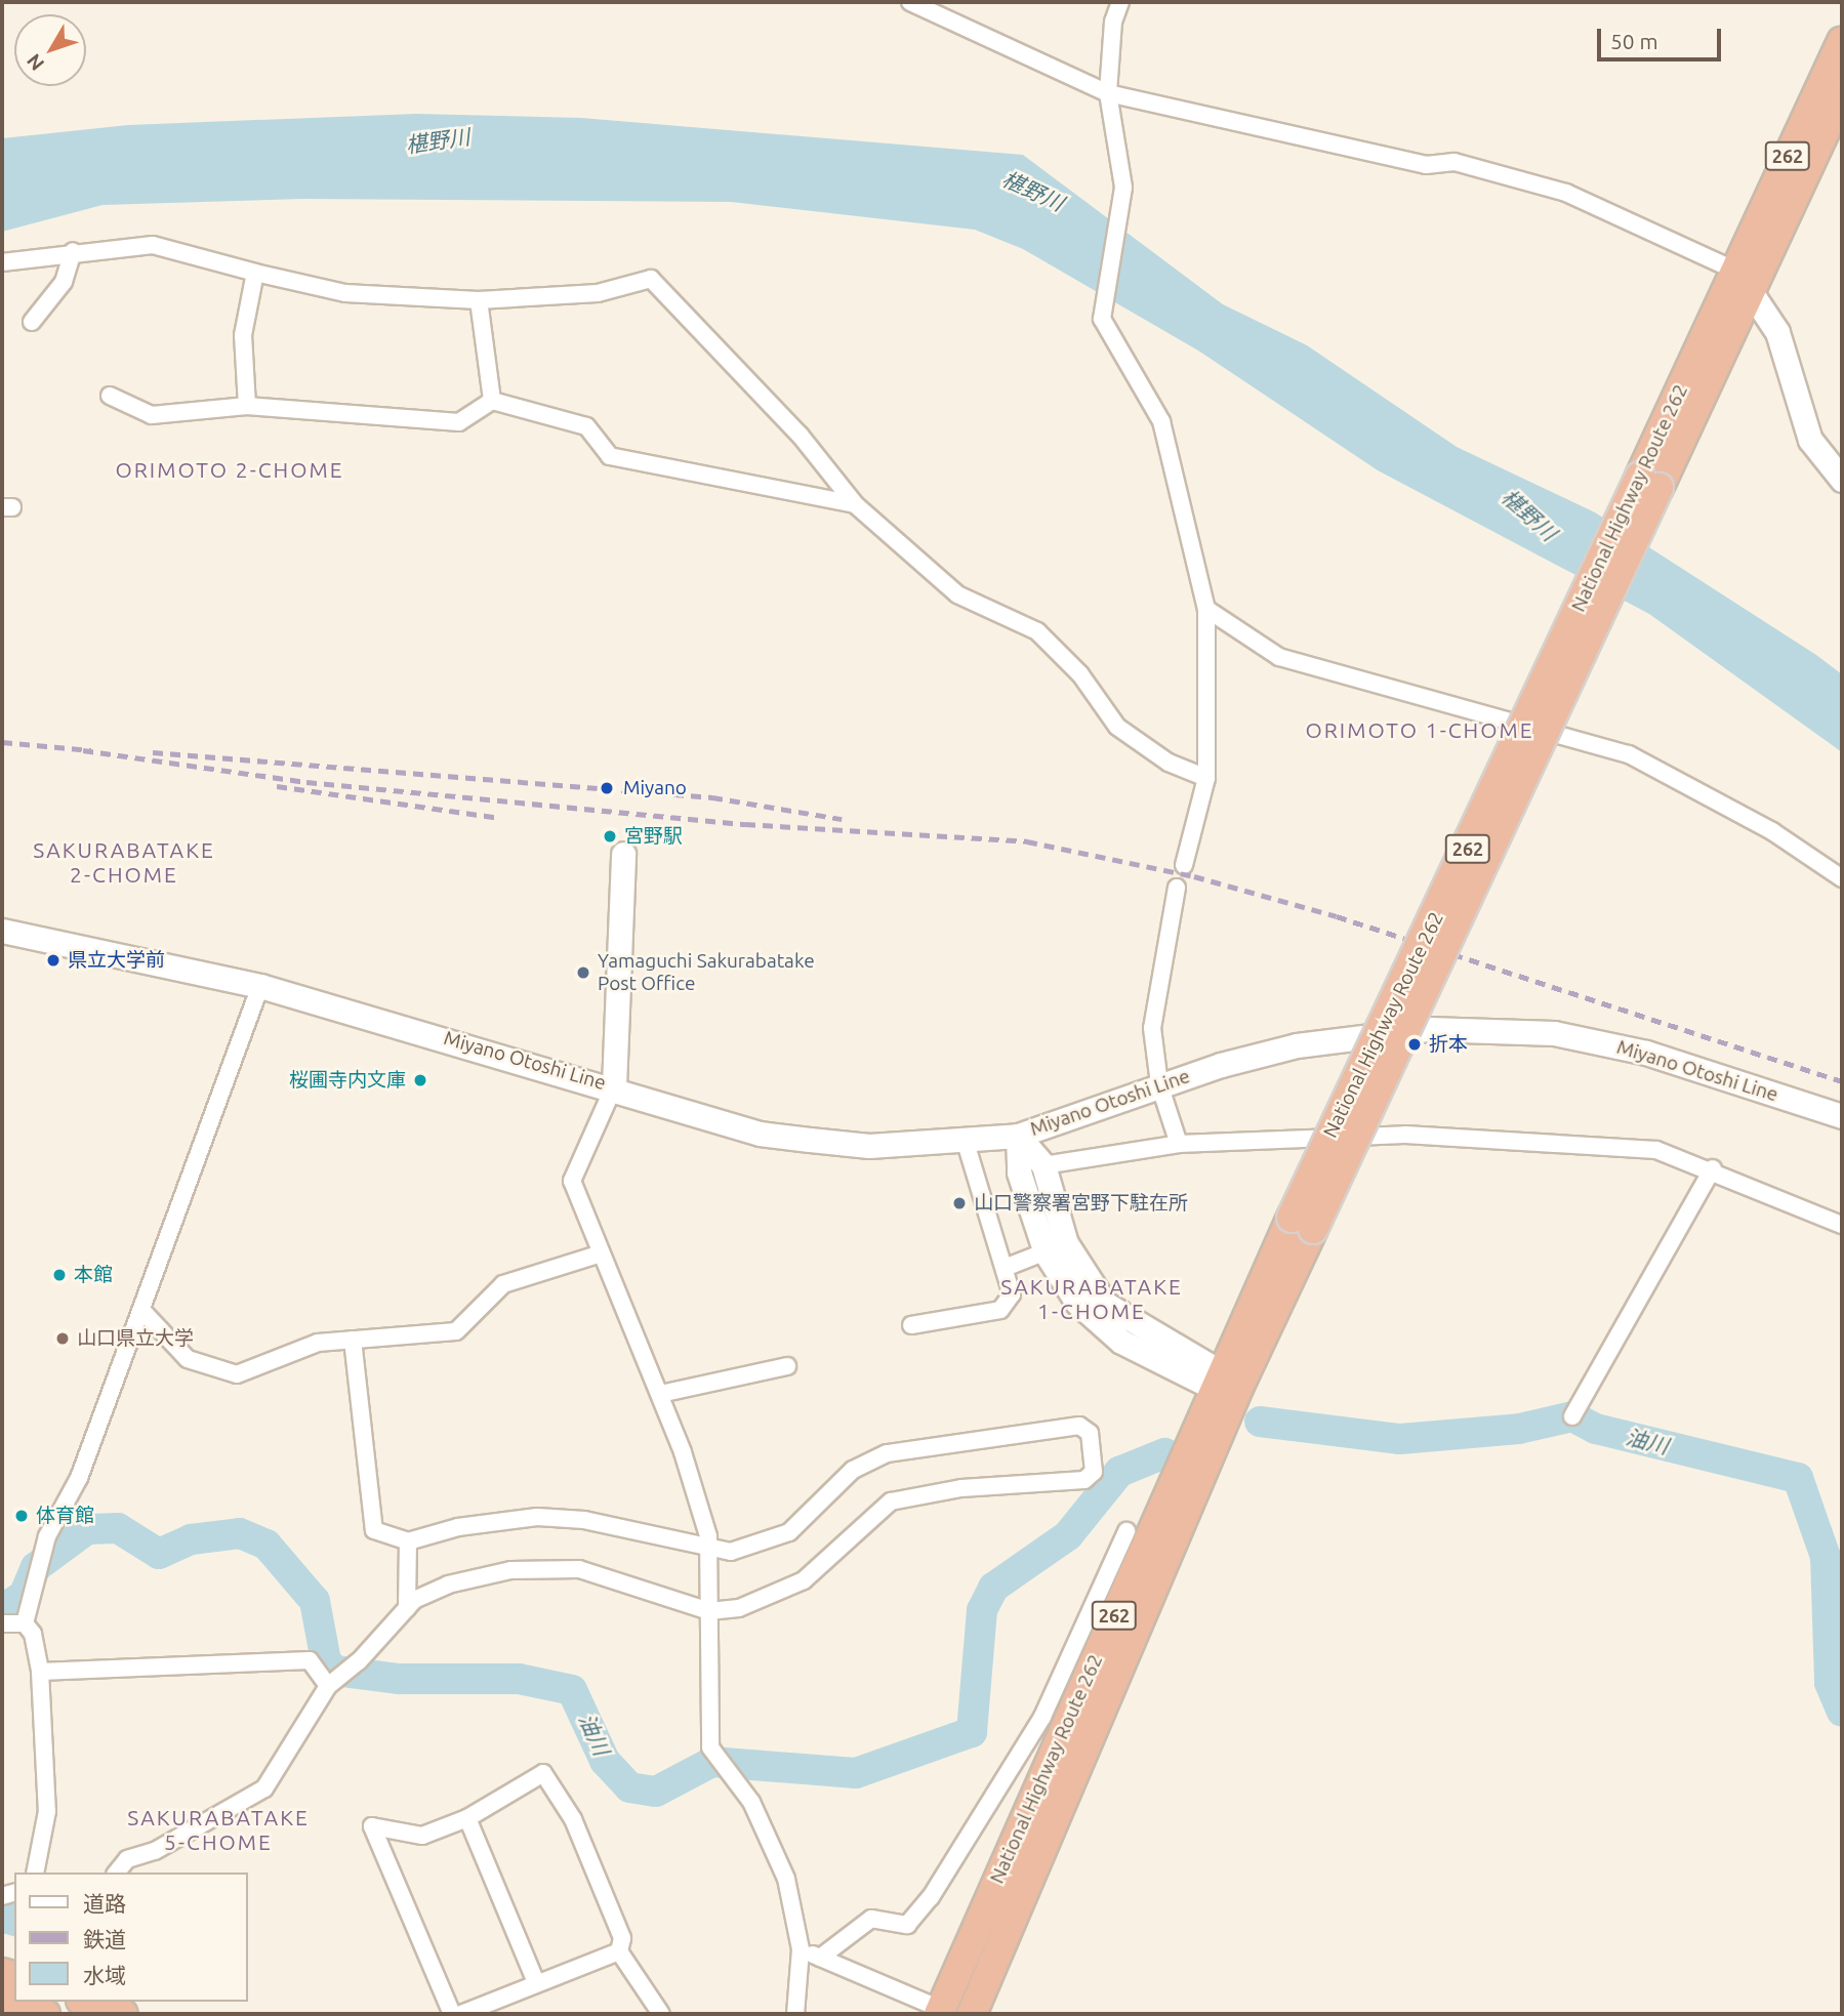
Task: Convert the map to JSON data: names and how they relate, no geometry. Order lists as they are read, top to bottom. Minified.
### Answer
{"streets":{"highway":["262","National Highway Route 262"],"main road":["Miyano Otoshi Line"]},"districts":["ORIMOTO 2-CHOME","ORIMOTO 1-CHOME","SAKURABATAKE 2-CHOME","SAKURABATAKE 1-CHOME","SAKURABATAKE 5-CHOME"],"water":["椹野川","油川"],"places":["Miyano","宮野駅","県立大学前","Yamaguchi Sakurabatake Post Office","折本","桜圃寺内文庫","山口警察署宮野下駐在所","本館","山口県立大学","体育館"],"legend":["道路","鉄道","水域"],"scale_bar":"50 m","north":"bottom left"}
